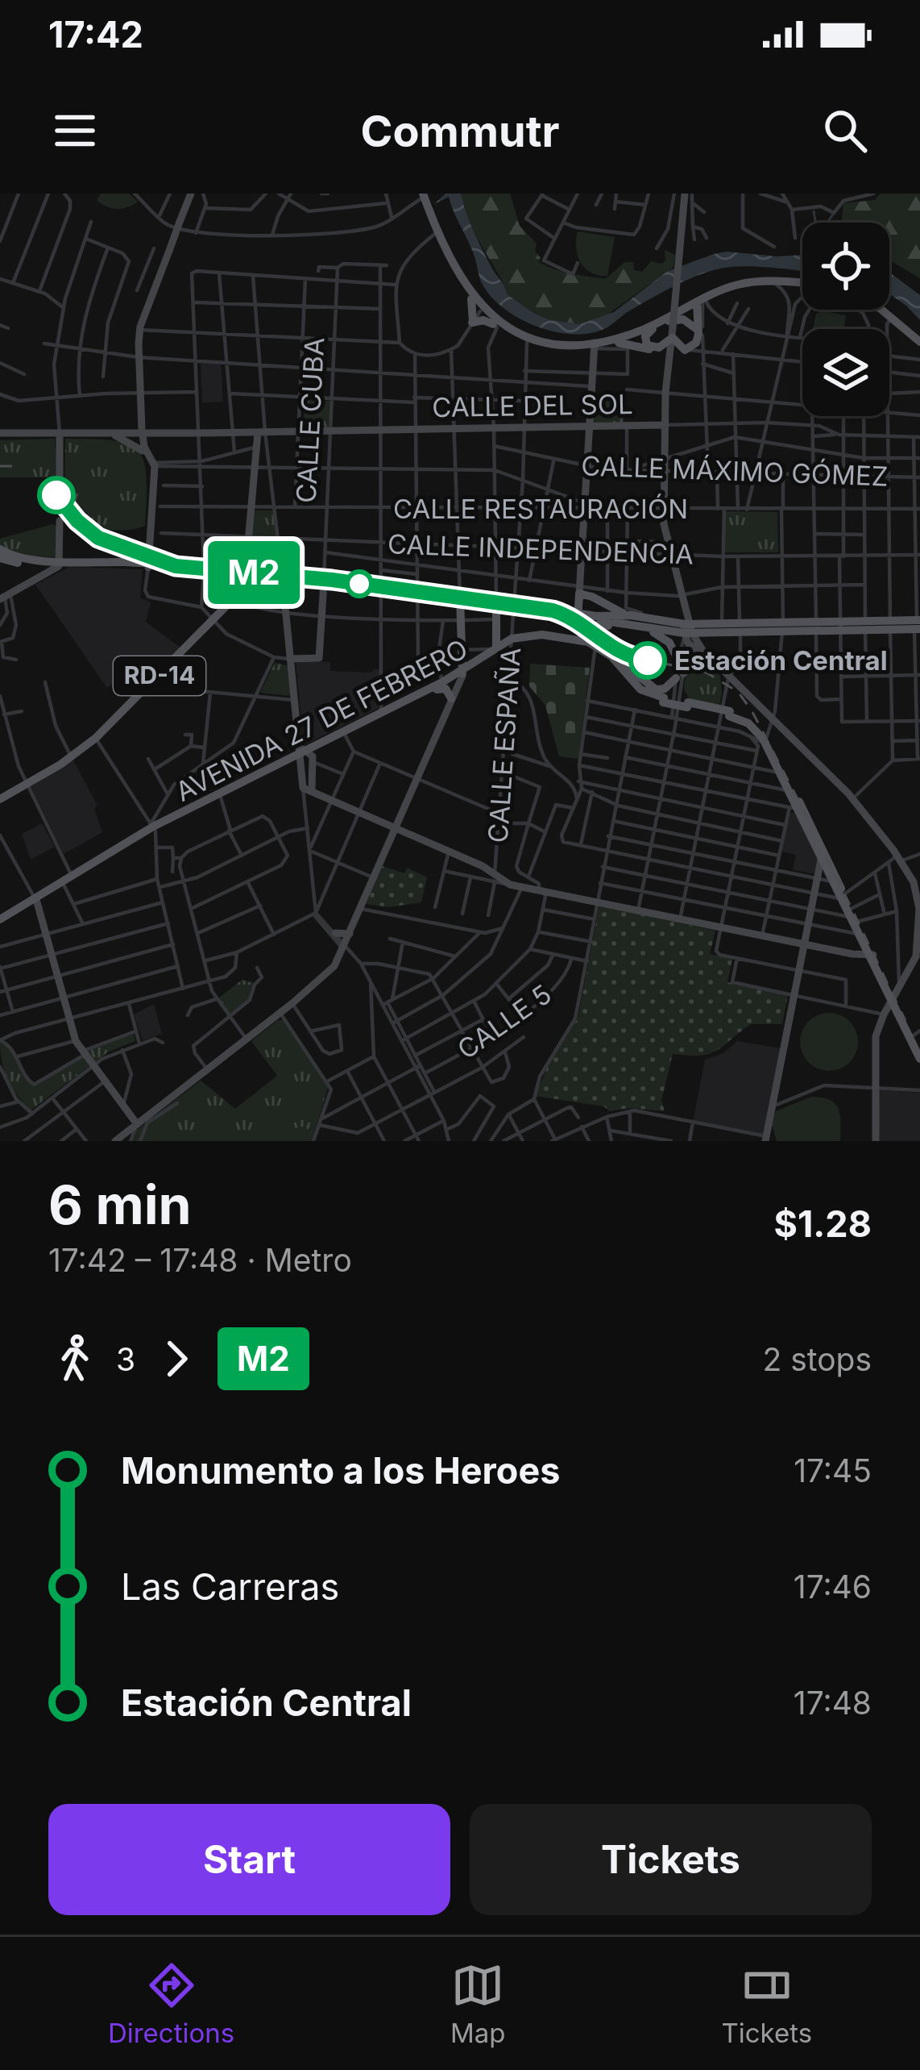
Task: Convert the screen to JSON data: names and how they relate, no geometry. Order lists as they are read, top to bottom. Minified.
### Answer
{"streets":{"main road":["CALLE DEL SOL","CALLE CUBA","RD-14","AVENIDA 27 DE FEBRERO"],"street":["CALLE MÁXIMO GÓMEZ","CALLE RESTAURACIÓN","CALLE INDEPENDENCIA","CALLE ESPAÑA","CALLE 5"]},"crossings":[["CALLE DEL SOL","CALLE CUBA"],["CALLE DEL SOL","CALLE ESPAÑA"],["CALLE CUBA","CALLE RESTAURACIÓN"],["CALLE CUBA","CALLE INDEPENDENCIA"],["CALLE MÁXIMO GÓMEZ","CALLE ESPAÑA"],["CALLE RESTAURACIÓN","CALLE ESPAÑA"],["CALLE INDEPENDENCIA","CALLE ESPAÑA"],["AVENIDA 27 DE FEBRERO","CALLE ESPAÑA"]],"places":["Estación Central"],"lines":["metro line M2"],"page":{"status":"17:42","header":"Commutr","on_map":"M2","heading":["6 min","17:42 – 17:48 · Metro","$1.28"],"legs":["3","M2","2 stops"],"list":[{"name":"Monumento a los Heroes","value":"17:45"},{"name":"Las Carreras","value":"17:46"},{"name":"Estación Central","value":"17:48"}],"buttons":["Start","Tickets"],"tabs":["Directions","Map","Tickets"]}}
